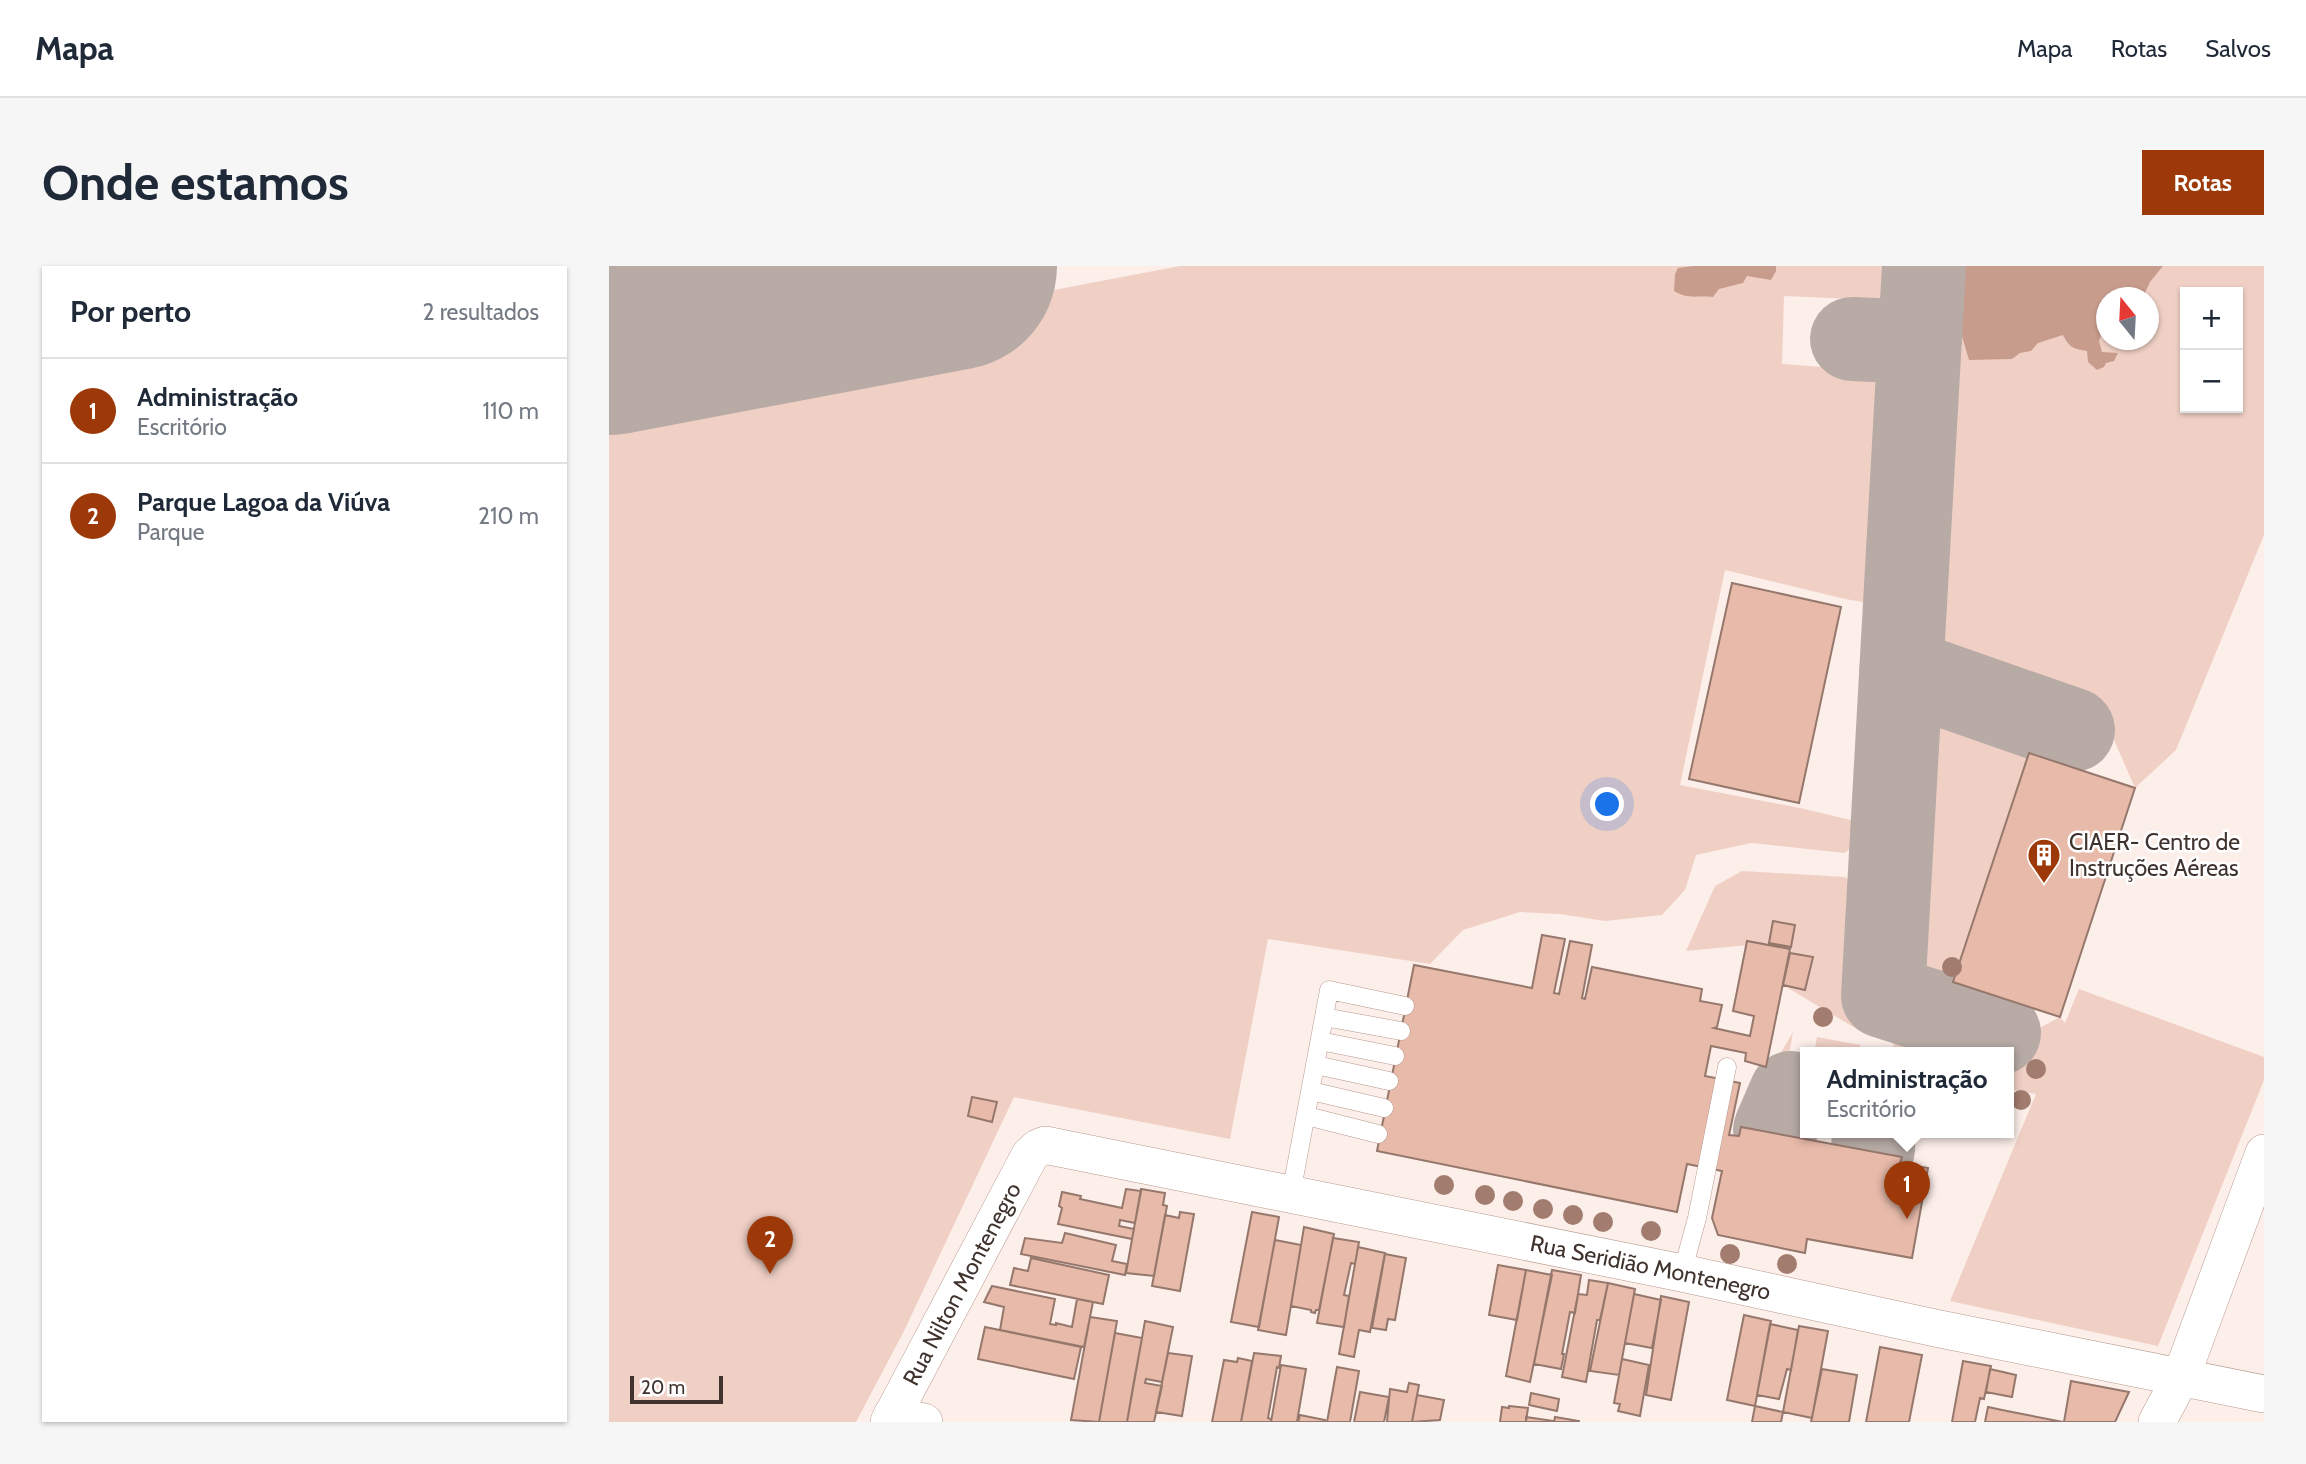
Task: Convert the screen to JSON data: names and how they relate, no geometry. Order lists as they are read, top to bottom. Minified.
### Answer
{"streets":{"street":["Rua Seridião Montenegro","Rua Nilton Montenegro"]},"crossings":[["Rua Seridião Montenegro","Rua Nilton Montenegro"]],"places":{"building":["CIAER- Centro de Instruções Aéreas"]},"scale_bar":"20 m","north":"top","page":{"header":"Mapa","nav":["Mapa","Rotas","Salvos"],"buttons":"Rotas","title":"Onde estamos","heading":["Por perto","2 resultados"],"map_buttons":["+","−"],"list":[{"mark":"1","name":"Administração","note":"Escritório","value":"110 m"},{"mark":"2","name":"Parque Lagoa da Viúva","note":"Parque","value":"210 m"}],"popup":["Administração","Escritório"],"pins":["1","2"],"scale":"20 m"}}
